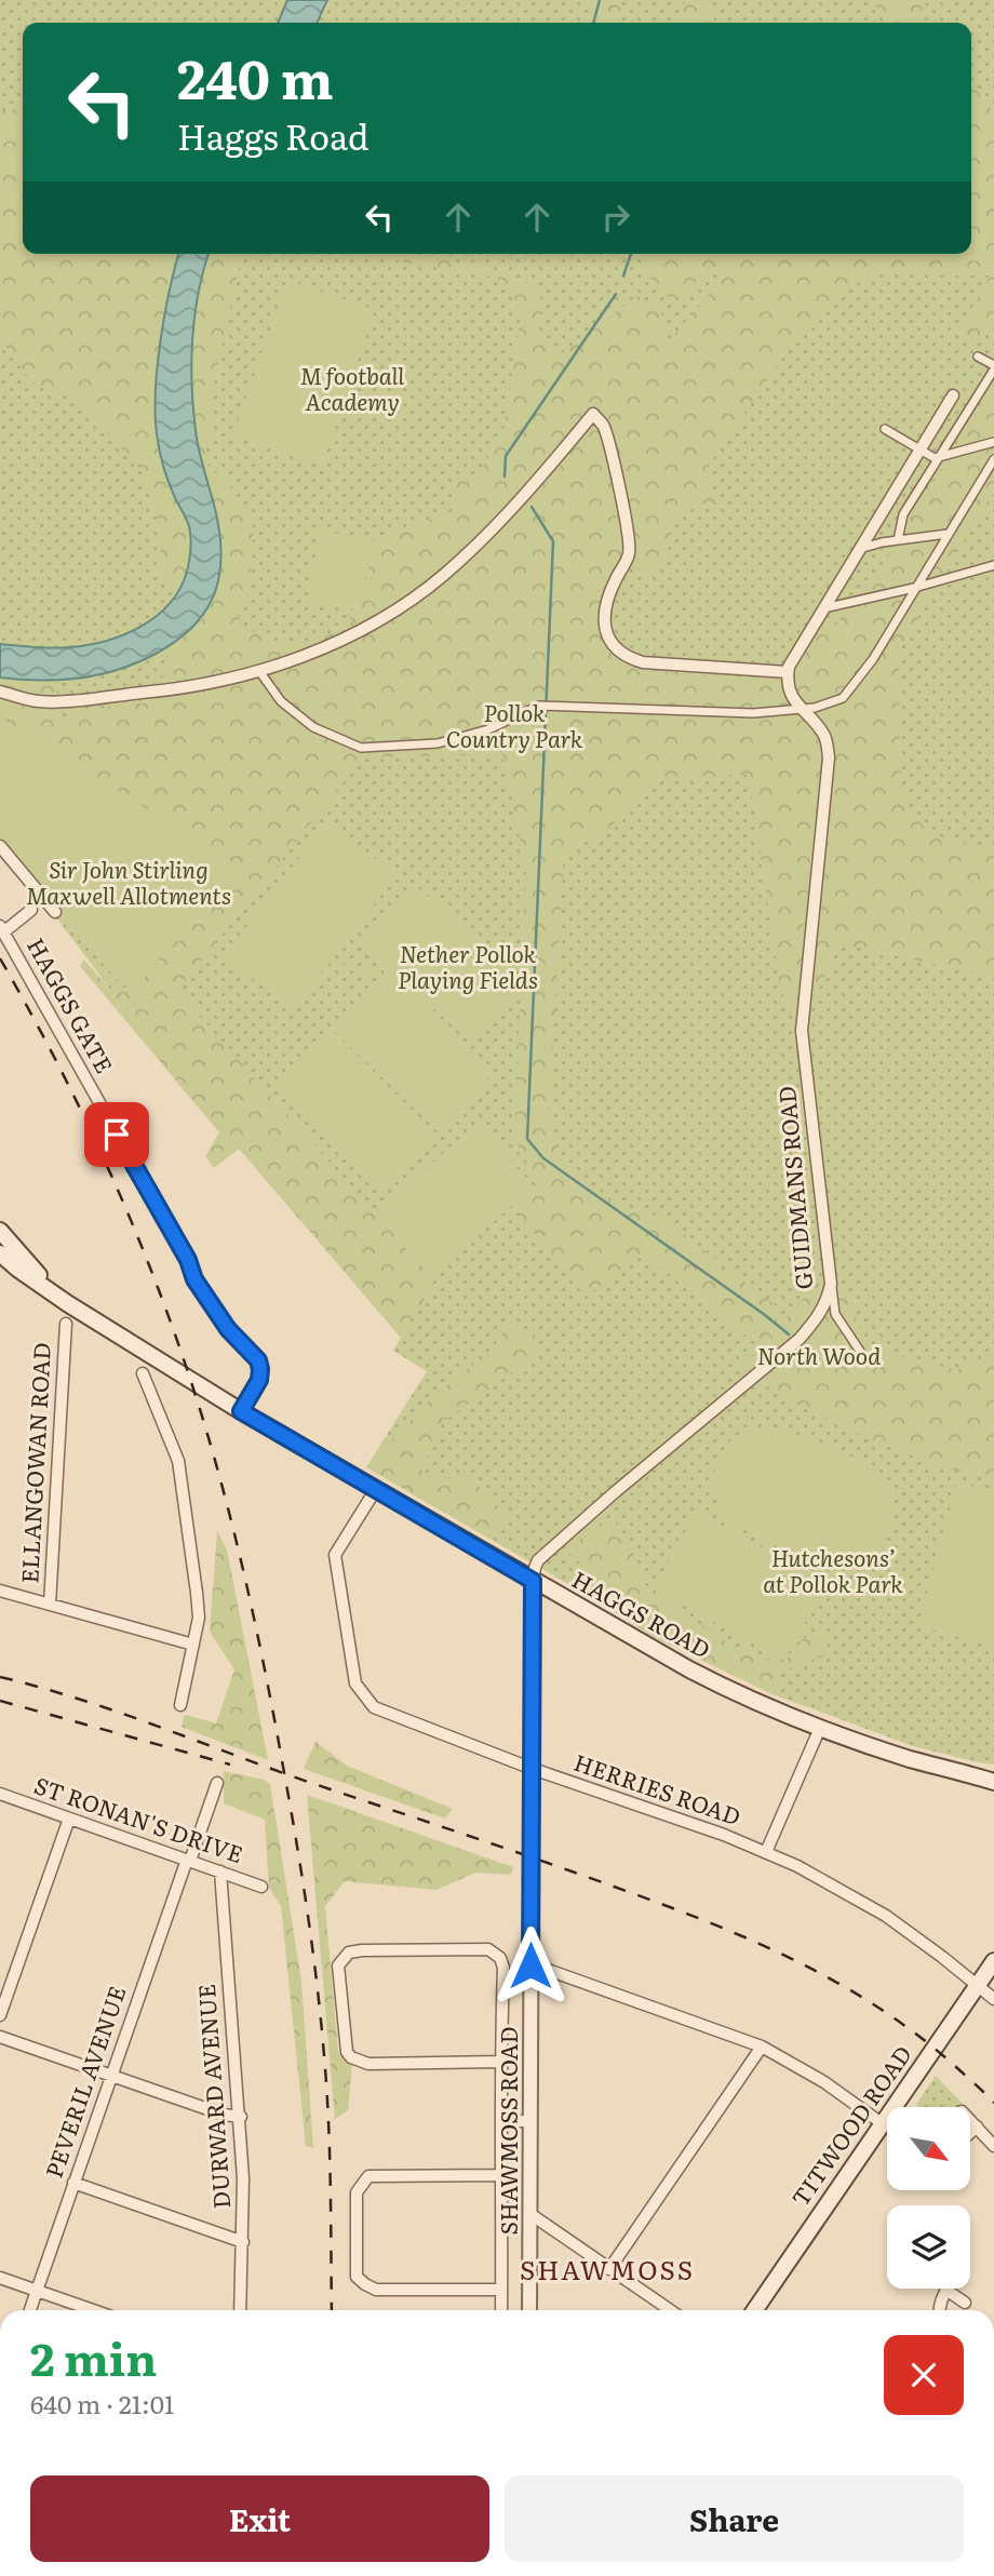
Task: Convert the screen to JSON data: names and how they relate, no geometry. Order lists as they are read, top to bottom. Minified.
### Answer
{"streets":{"main road":["HAGGS ROAD","TITWOOD ROAD"],"street":["HAGGS GATE","GUIDMANS ROAD","ELLANGOWAN ROAD","HERRIES ROAD","ST RONAN'S DRIVE","PEVERIL AVENUE","DURWARD AVENUE","SHAWMOSS ROAD"]},"crossings":[["HAGGS GATE","HAGGS ROAD"],["GUIDMANS ROAD","HAGGS ROAD"],["GUIDMANS ROAD","SHAWMOSS ROAD"],["HAGGS ROAD","HERRIES ROAD"],["HAGGS ROAD","SHAWMOSS ROAD"],["HERRIES ROAD","TITWOOD ROAD"],["HERRIES ROAD","SHAWMOSS ROAD"],["ST RONAN'S DRIVE","PEVERIL AVENUE"],["ST RONAN'S DRIVE","DURWARD AVENUE"]],"districts":["SHAWMOSS"],"parks":["M football Academy","Pollok Country Park","Sir John Stirling Maxwell Allotments","Nether Pollok Playing Fields","North Wood","Hutchesons’ at Pollok Park"],"north":"bottom right","page":{"turn":["240 m","Haggs Road"],"heading":["2 min","640 m · 21:01"],"buttons":["Exit","Share"]}}
